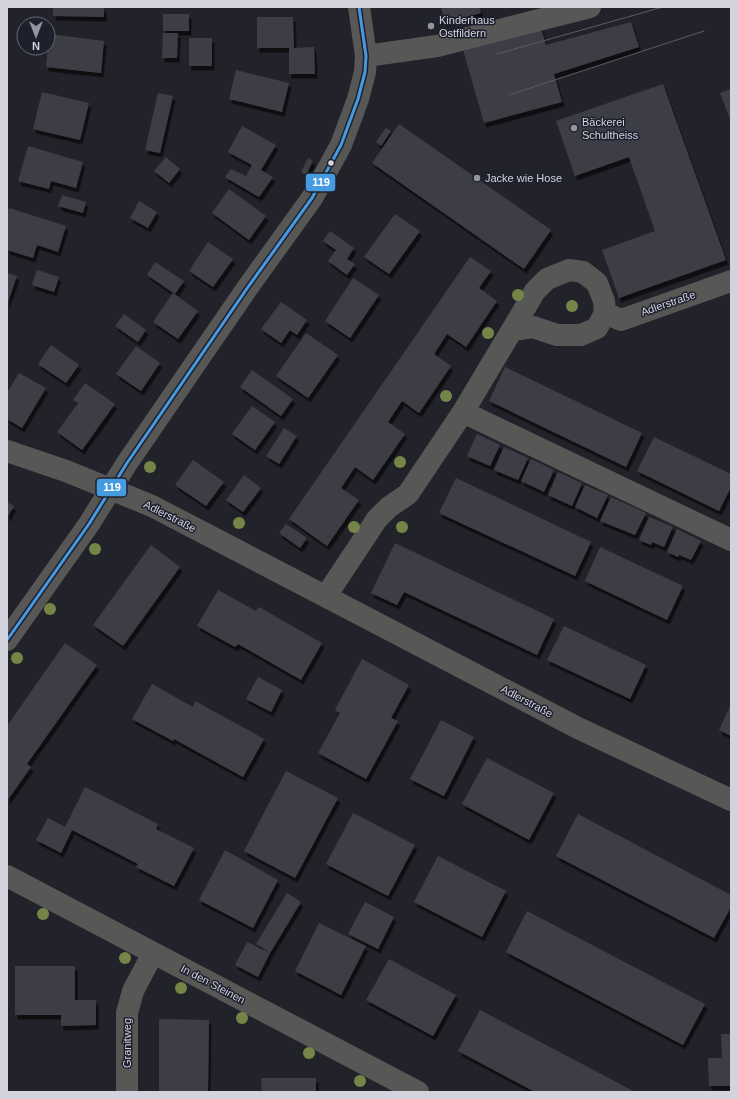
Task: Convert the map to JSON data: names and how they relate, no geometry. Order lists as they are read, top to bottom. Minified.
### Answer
{"streets":{"street":["Adlerstraße","In den Steinen","Granitweg"]},"crossings":[["In den Steinen","Granitweg"]],"places":["Kinderhaus Ostfildern","Bäckerei Schultheiss","Jacke wie Hose"],"lines":["transit line 119"],"north":"bottom"}
